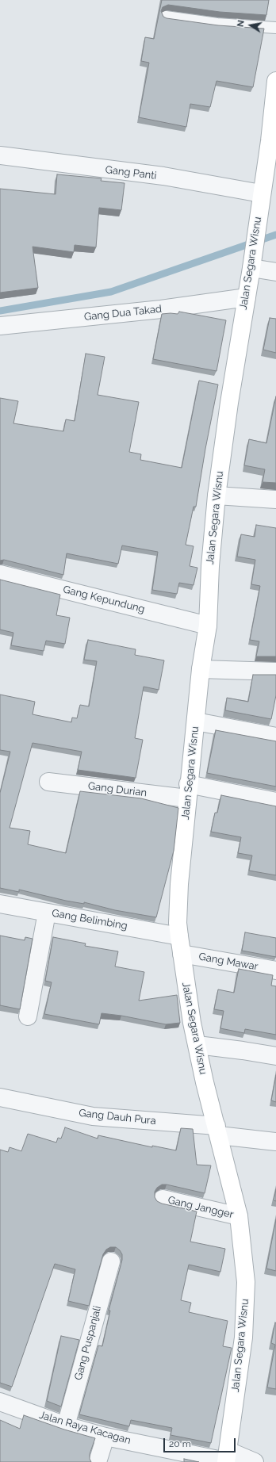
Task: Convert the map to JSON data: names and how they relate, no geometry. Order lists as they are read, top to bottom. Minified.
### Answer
{"streets":{"street":["Gang Panti","Jalan Segara Wisnu","Gang Dua Takad","Gang Kepundung","Gang Durian","Gang Belimbing","Gang Mawar","Gang Dauh Pura","Gang Jangger","Gang Puspanjali","Jalan Raya Kacagan"]},"crossings":[["Gang Panti","Jalan Segara Wisnu"],["Jalan Segara Wisnu","Gang Dua Takad"],["Jalan Segara Wisnu","Gang Kepundung"],["Jalan Segara Wisnu","Gang Durian"],["Jalan Segara Wisnu","Gang Belimbing"],["Jalan Segara Wisnu","Gang Mawar"],["Jalan Segara Wisnu","Gang Dauh Pura"],["Jalan Segara Wisnu","Gang Jangger"],["Jalan Segara Wisnu","Jalan Raya Kacagan"],["Gang Puspanjali","Jalan Raya Kacagan"]],"scale_bar":"20 m","north":"left"}
